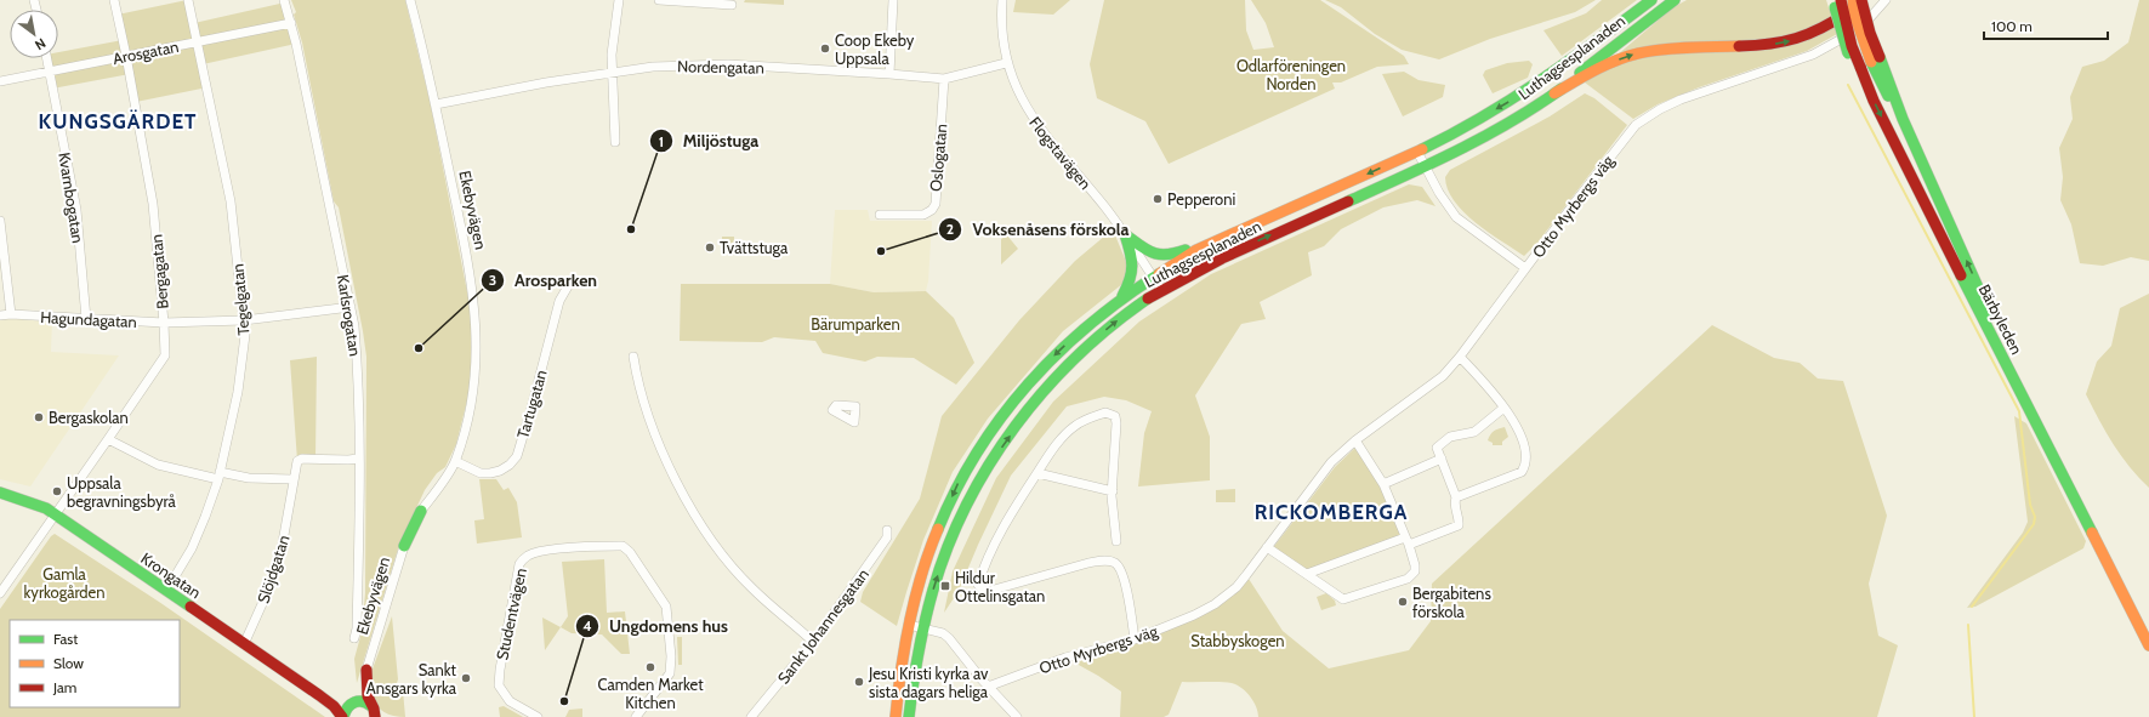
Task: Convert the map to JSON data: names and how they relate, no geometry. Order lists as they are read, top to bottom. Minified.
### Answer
{"streets":{"main road":["Luthagsesplanaden","Ekebyvägen","Bärbyleden","Krongatan"],"street":["Arosgatan","Nordengatan","Flogstavägen","Oslogatan","Kvarnbogatan","Otto Myrbergs väg","Bergagatan","Tegelgatan","Karlsrogatan","Hagundagatan","Tartugatan","Slöjdgatan","Studentvägen","Sankt Johannesgatan"]},"crossings":[["Arosgatan","Kvarnbogatan"],["Arosgatan","Bergagatan"],["Arosgatan","Tegelgatan"],["Arosgatan","Karlsrogatan"],["Luthagsesplanaden","Flogstavägen"],["Nordengatan","Flogstavägen"],["Nordengatan","Oslogatan"],["Nordengatan","Ekebyvägen"],["Kvarnbogatan","Hagundagatan"],["Ekebyvägen","Tartugatan"],["Ekebyvägen","Krongatan"],["Bergagatan","Hagundagatan"],["Bergagatan","Krongatan"],["Tegelgatan","Hagundagatan"],["Tegelgatan","Krongatan"],["Karlsrogatan","Hagundagatan"],["Karlsrogatan","Slöjdgatan"],["Slöjdgatan","Krongatan"]],"districts":["KUNGSGÄRDET","RICKOMBERGA"],"parks":["Odlarföreningen Norden","Bärumparken","Gamla kyrkogården","Stabbyskogen"],"places":{"other":["Coop Ekeby Uppsala","Pepperoni","Miljöstuga","Tvättstuga","Voksenåsens förskola","Arosparken","Bergaskolan","Uppsala begravningsbyrå","Bergabitens förskola","Camden Market Kitchen","Sankt Ansgars kyrka","Jesu Kristi kyrka av sista dagars heliga","Ungdomens hus"],"transit":["Hildur Ottelinsgatan"]},"legend":["Fast","Slow","Jam"],"scale_bar":"100 m","north":"bottom right"}
